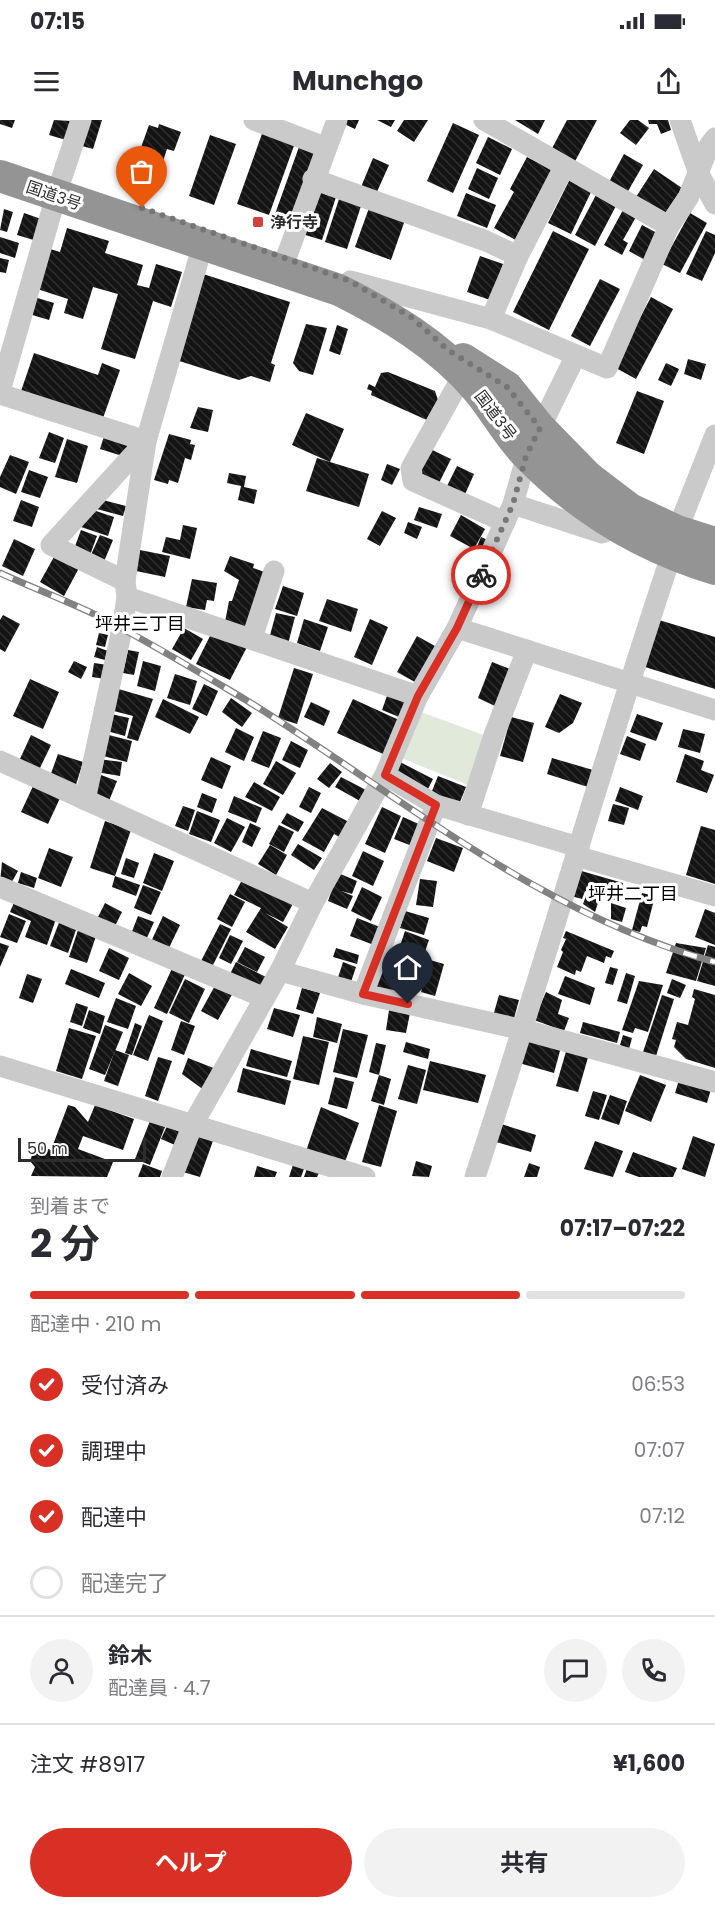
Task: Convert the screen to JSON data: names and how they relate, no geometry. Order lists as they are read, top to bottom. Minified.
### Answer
{"streets":{"highway":["国道3号"]},"districts":["坪井三丁目","坪井二丁目"],"places":{"transit":["浄行寺"]},"scale_bar":"50 m","page":{"status":"07:15","header":"Munchgo","scale":"50 m","heading":["2 分","到着まで","07:17–07:22"],"panel":["鈴木","配達員 · 4.7","注文 #8917","¥1,600"],"bar":"配達中 · 210 m","list":[["受付済み","06:53"],["調理中","07:07"],["配達中","07:12"],"配達完了"],"buttons":["ヘルプ","共有"]}}
